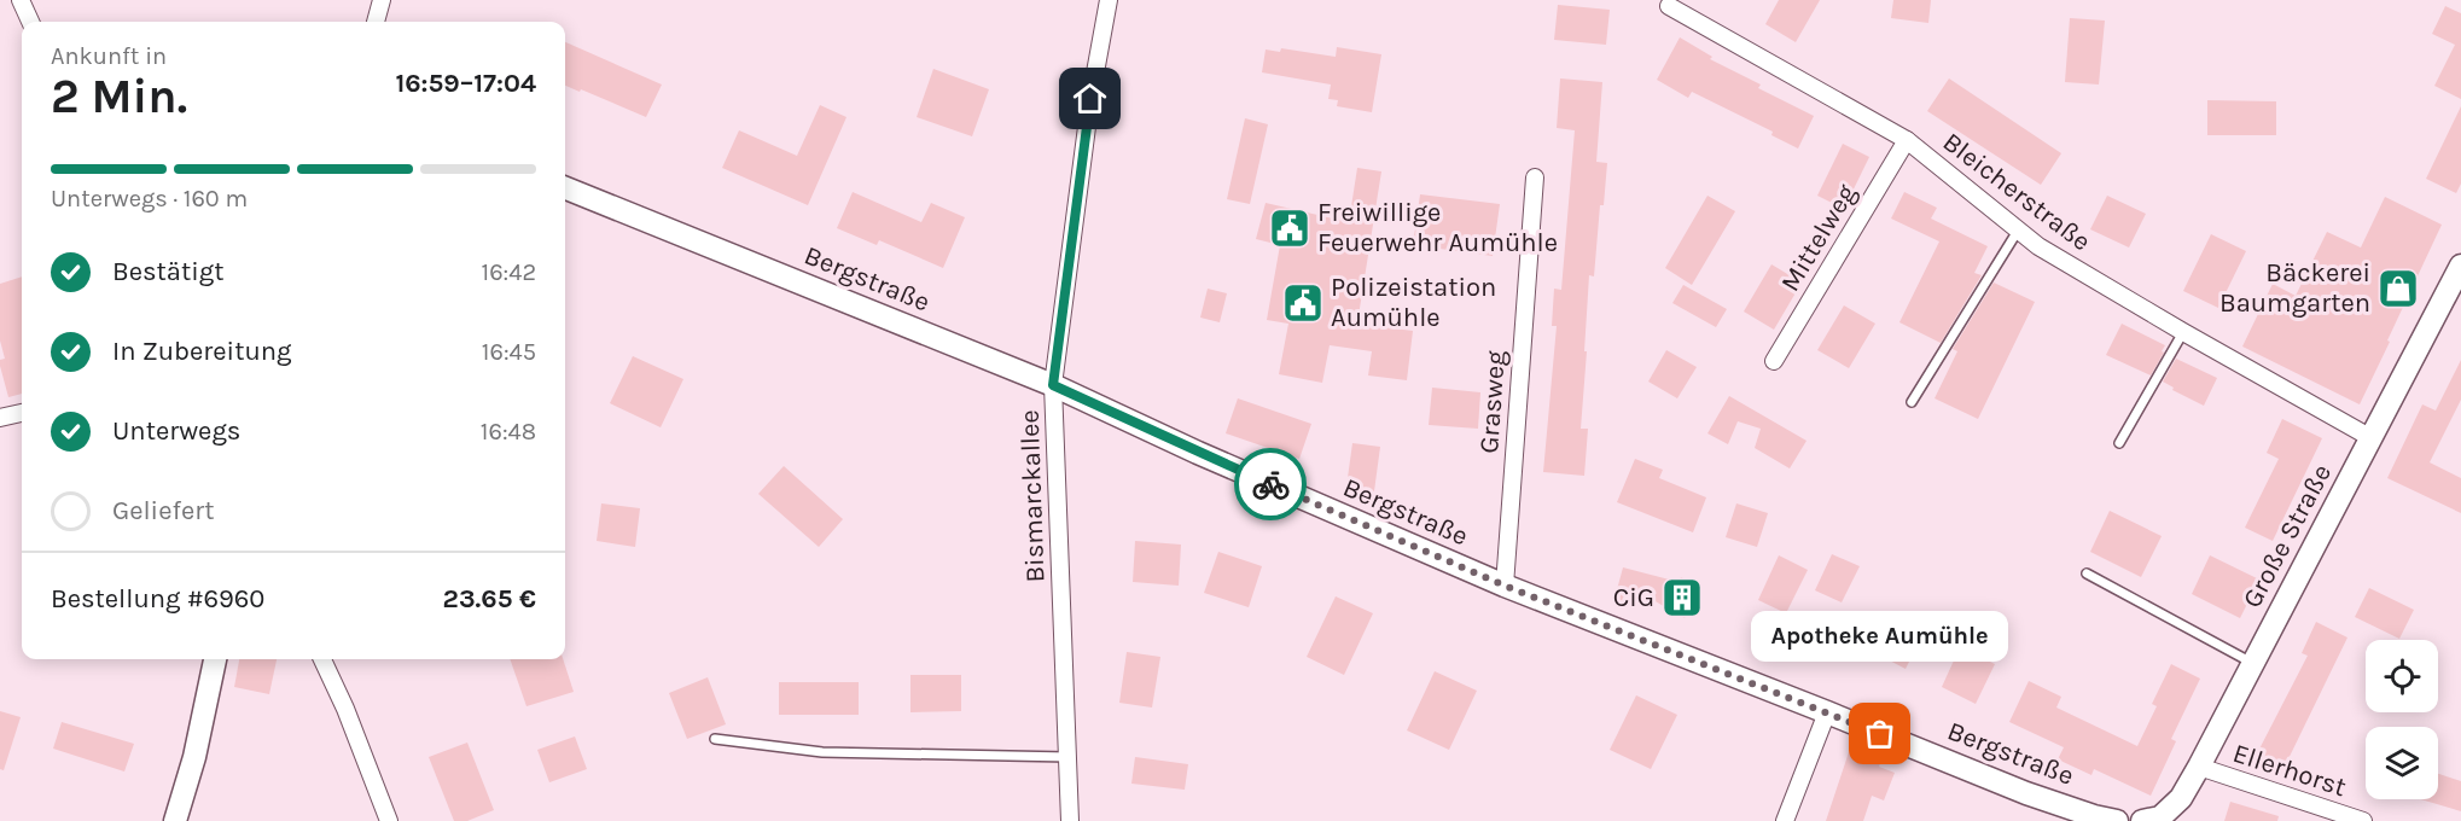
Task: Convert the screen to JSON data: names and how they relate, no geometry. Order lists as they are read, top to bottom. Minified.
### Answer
{"streets":{"street":["Bleicherstraße","Mittelweg","Bergstraße","Grasweg","Bismarckallee","Große Straße","Ellerhorst"]},"crossings":[["Bleicherstraße","Mittelweg"],["Bleicherstraße","Große Straße"],["Bergstraße","Grasweg"],["Bergstraße","Bismarckallee"],["Große Straße","Ellerhorst"]],"places":{"public building":["Freiwillige Feuerwehr Aumühle","Polizeistation Aumühle"],"shop":["Bäckerei Baumgarten"],"building":["CiG"],"other":["Apotheke Aumühle"]},"page":{"heading":["2 Min.","Ankunft in","16:59–17:04"],"panel":["Bestellung #6960","23.65 €"],"bar":"Unterwegs · 160 m","list":[["Bestätigt","16:42"],["In Zubereitung","16:45"],["Unterwegs","16:48"],"Geliefert"],"bubble":"Apotheke Aumühle"}}
